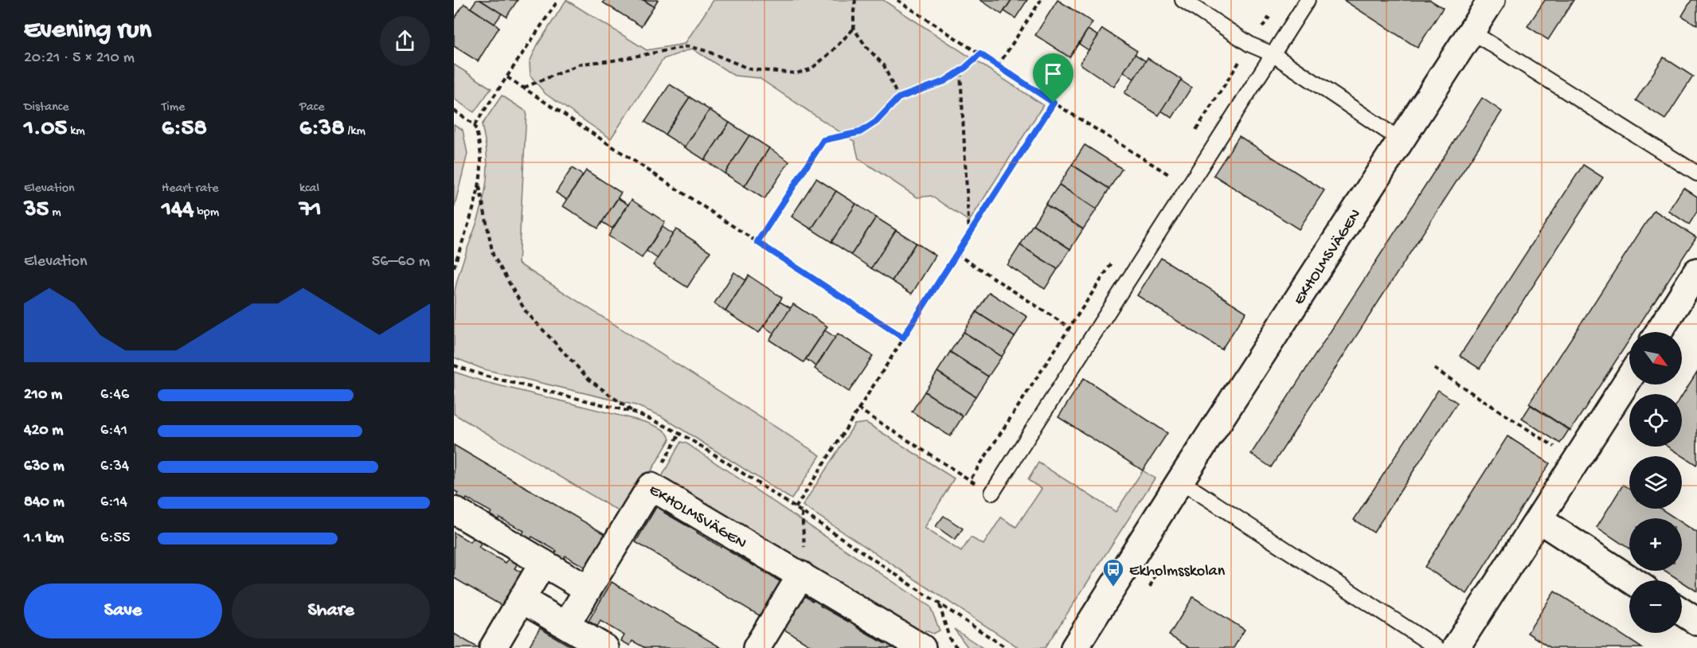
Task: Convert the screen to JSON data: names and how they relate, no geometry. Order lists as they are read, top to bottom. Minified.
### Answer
{"streets":{"street":["EKHOLMSVÄGEN"]},"places":{"bus stop":["Ekholmsskolan"]},"north":"bottom right","page":{"heading":["Evening run","20:21 · 5 × 210 m"],"stats":[["Distance","1.05 km"],["Time","6:58"],["Pace","6:38 /km"],["Elevation","35 m"],["Heart rate","144 bpm"],["kcal","71"]],"chart":["Elevation","56–60 m"],"map_buttons":["+","−"],"list":[{"name":"210 m","note":"6:46"},{"name":"420 m","note":"6:41"},{"name":"630 m","note":"6:34"},{"name":"840 m","note":"6:14"},{"name":"1.1 km","note":"6:55"}],"buttons":["Save","Share"]}}
